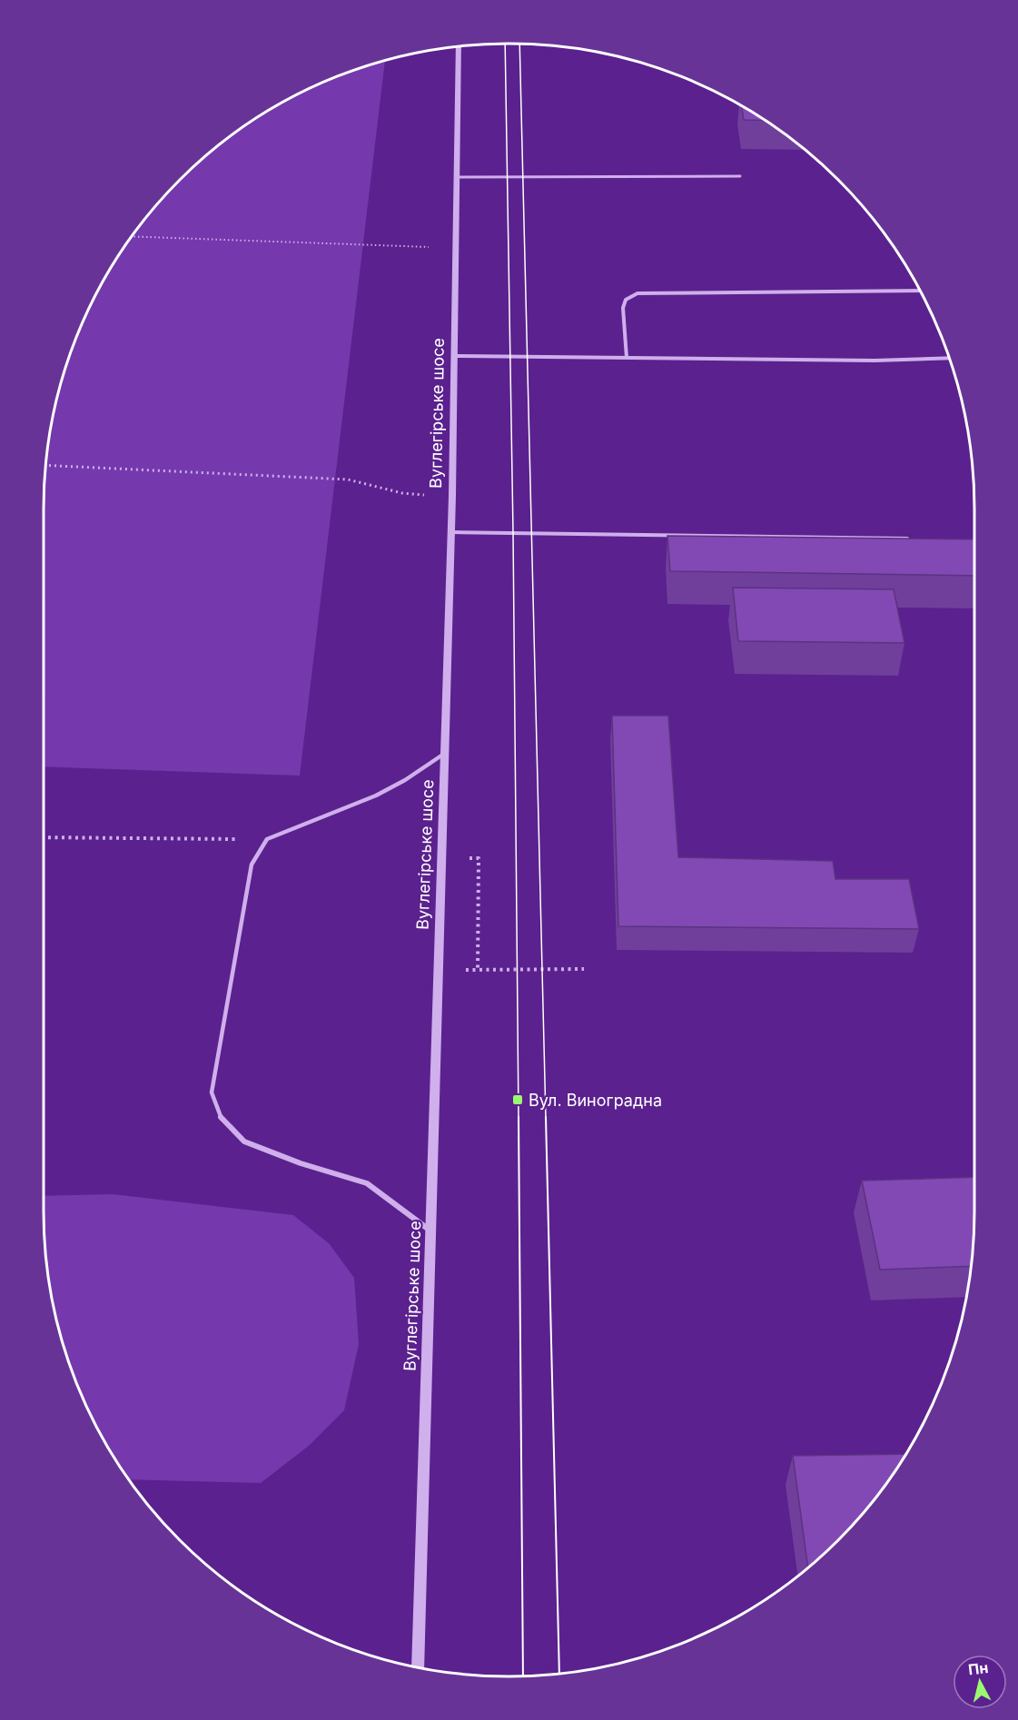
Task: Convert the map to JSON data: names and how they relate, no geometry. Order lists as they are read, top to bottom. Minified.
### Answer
{"streets":{"street":["Вуглегірське шосе"]},"places":{"transit":["Вул. Виноградна"]},"north":"top"}
